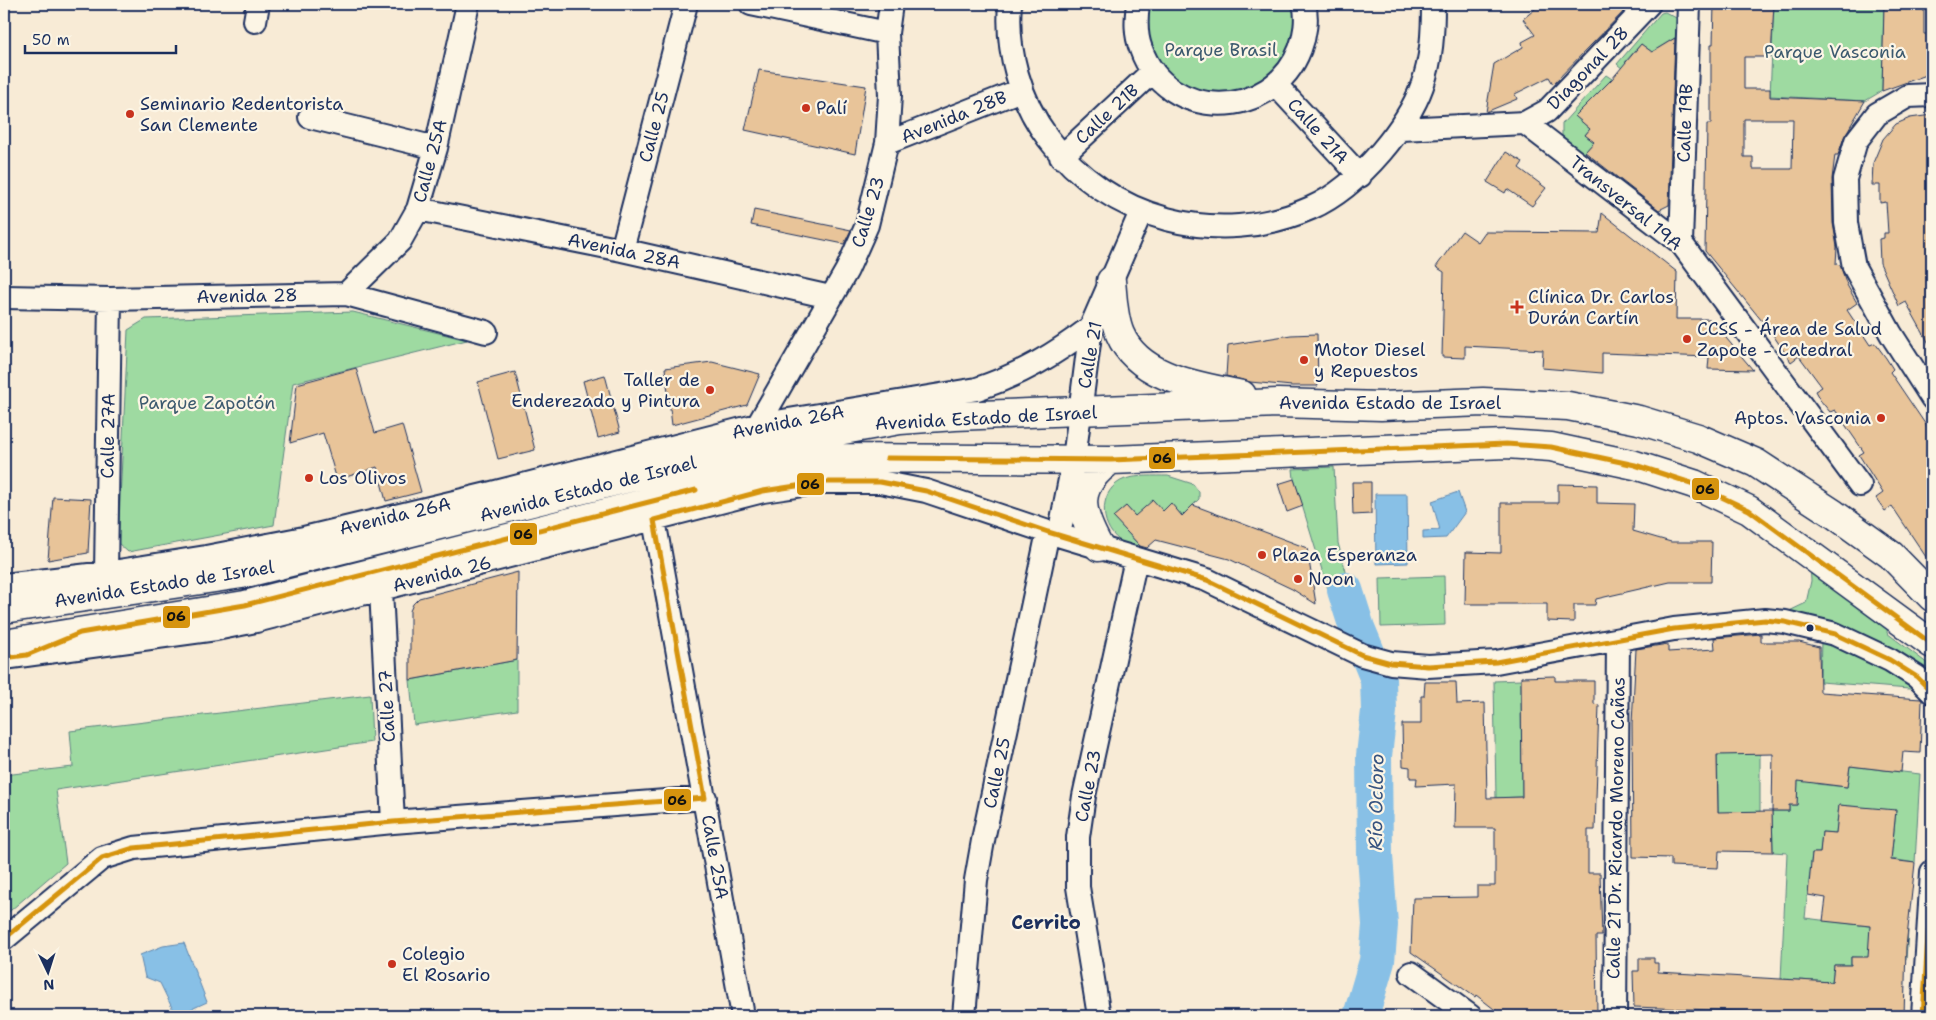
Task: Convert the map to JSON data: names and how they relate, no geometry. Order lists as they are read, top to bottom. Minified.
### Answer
{"streets":{"main road":["Avenida Estado de Israel"],"street":["Diagonal 28","Calle 21B","Avenida 28B","Calle 19B","Calle 25","Calle 21A","Calle 25A","Transversal 19A","Calle 23","Avenida 28A","Avenida 28","Calle 21","Avenida 26A","Calle 27A","Avenida 26","Calle 27","Calle 21 Dr. Ricardo Moreno Cañas"]},"crossings":[["Diagonal 28","Transversal 19A"],["Avenida 28B","Calle 23"],["Calle 19B","Transversal 19A"],["Calle 25","Avenida 28A"],["Calle 25","Calle 21"],["Calle 25","Avenida 26"],["Calle 25A","Avenida 28A"],["Calle 25A","Avenida 28"],["Calle 25A","Avenida 26"],["Calle 23","Avenida 28A"],["Calle 23","Avenida 26A"],["Calle 23","Avenida 26"],["Avenida 28","Calle 27A"],["Calle 21","Avenida Estado de Israel"],["Calle 21","Avenida 26A"],["Calle 21","Avenida 26"],["Avenida Estado de Israel","Avenida 26"],["Avenida 26A","Calle 27A"],["Avenida 26","Calle 27"],["Avenida 26","Calle 21 Dr. Ricardo Moreno Cañas"]],"districts":["Cerrito"],"water":["Río Ocloro"],"parks":["Parque Brasil","Parque Vasconia","Parque Zapotón"],"places":{"other":["Palí","Seminario Redentorista San Clemente","CCSS - Área de Salud Zapote - Catedral","Motor Diesel y Repuestos","Taller de Enderezado y Pintura","Aptos. Vasconia","Los Olivos","Plaza Esperanza","Noon","Colegio El Rosario"],"health":["Clínica Dr. Carlos Durán Cartín"]},"lines":["transit line 06"],"scale_bar":"50 m","north":"bottom"}
